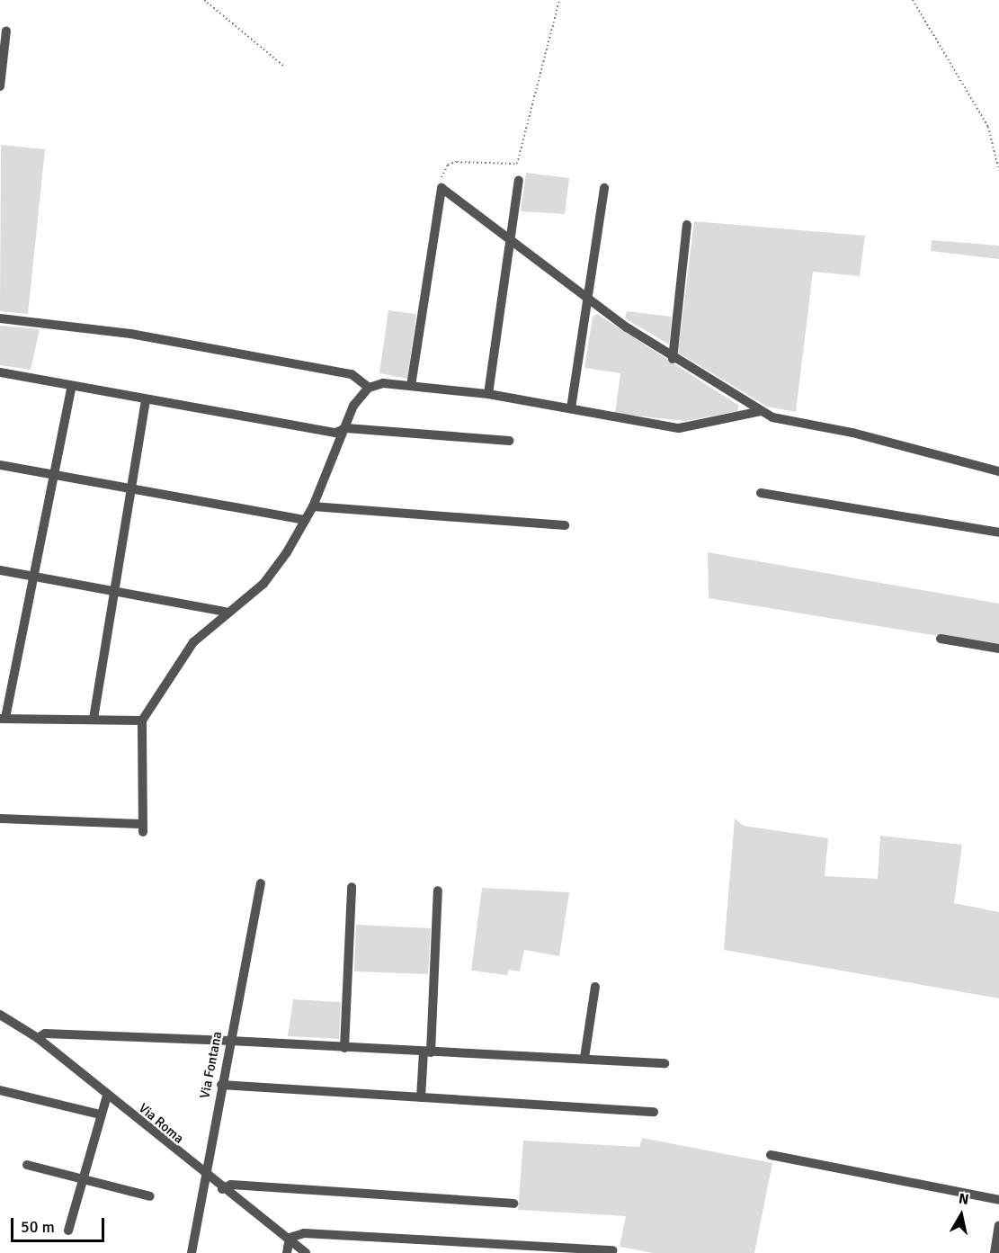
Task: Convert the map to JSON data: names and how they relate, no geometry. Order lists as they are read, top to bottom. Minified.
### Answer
{"streets":{"street":["Via Fontana","Via Roma"]},"crossings":[["Via Fontana","Via Roma"]],"scale_bar":"50 m","north":"top"}
